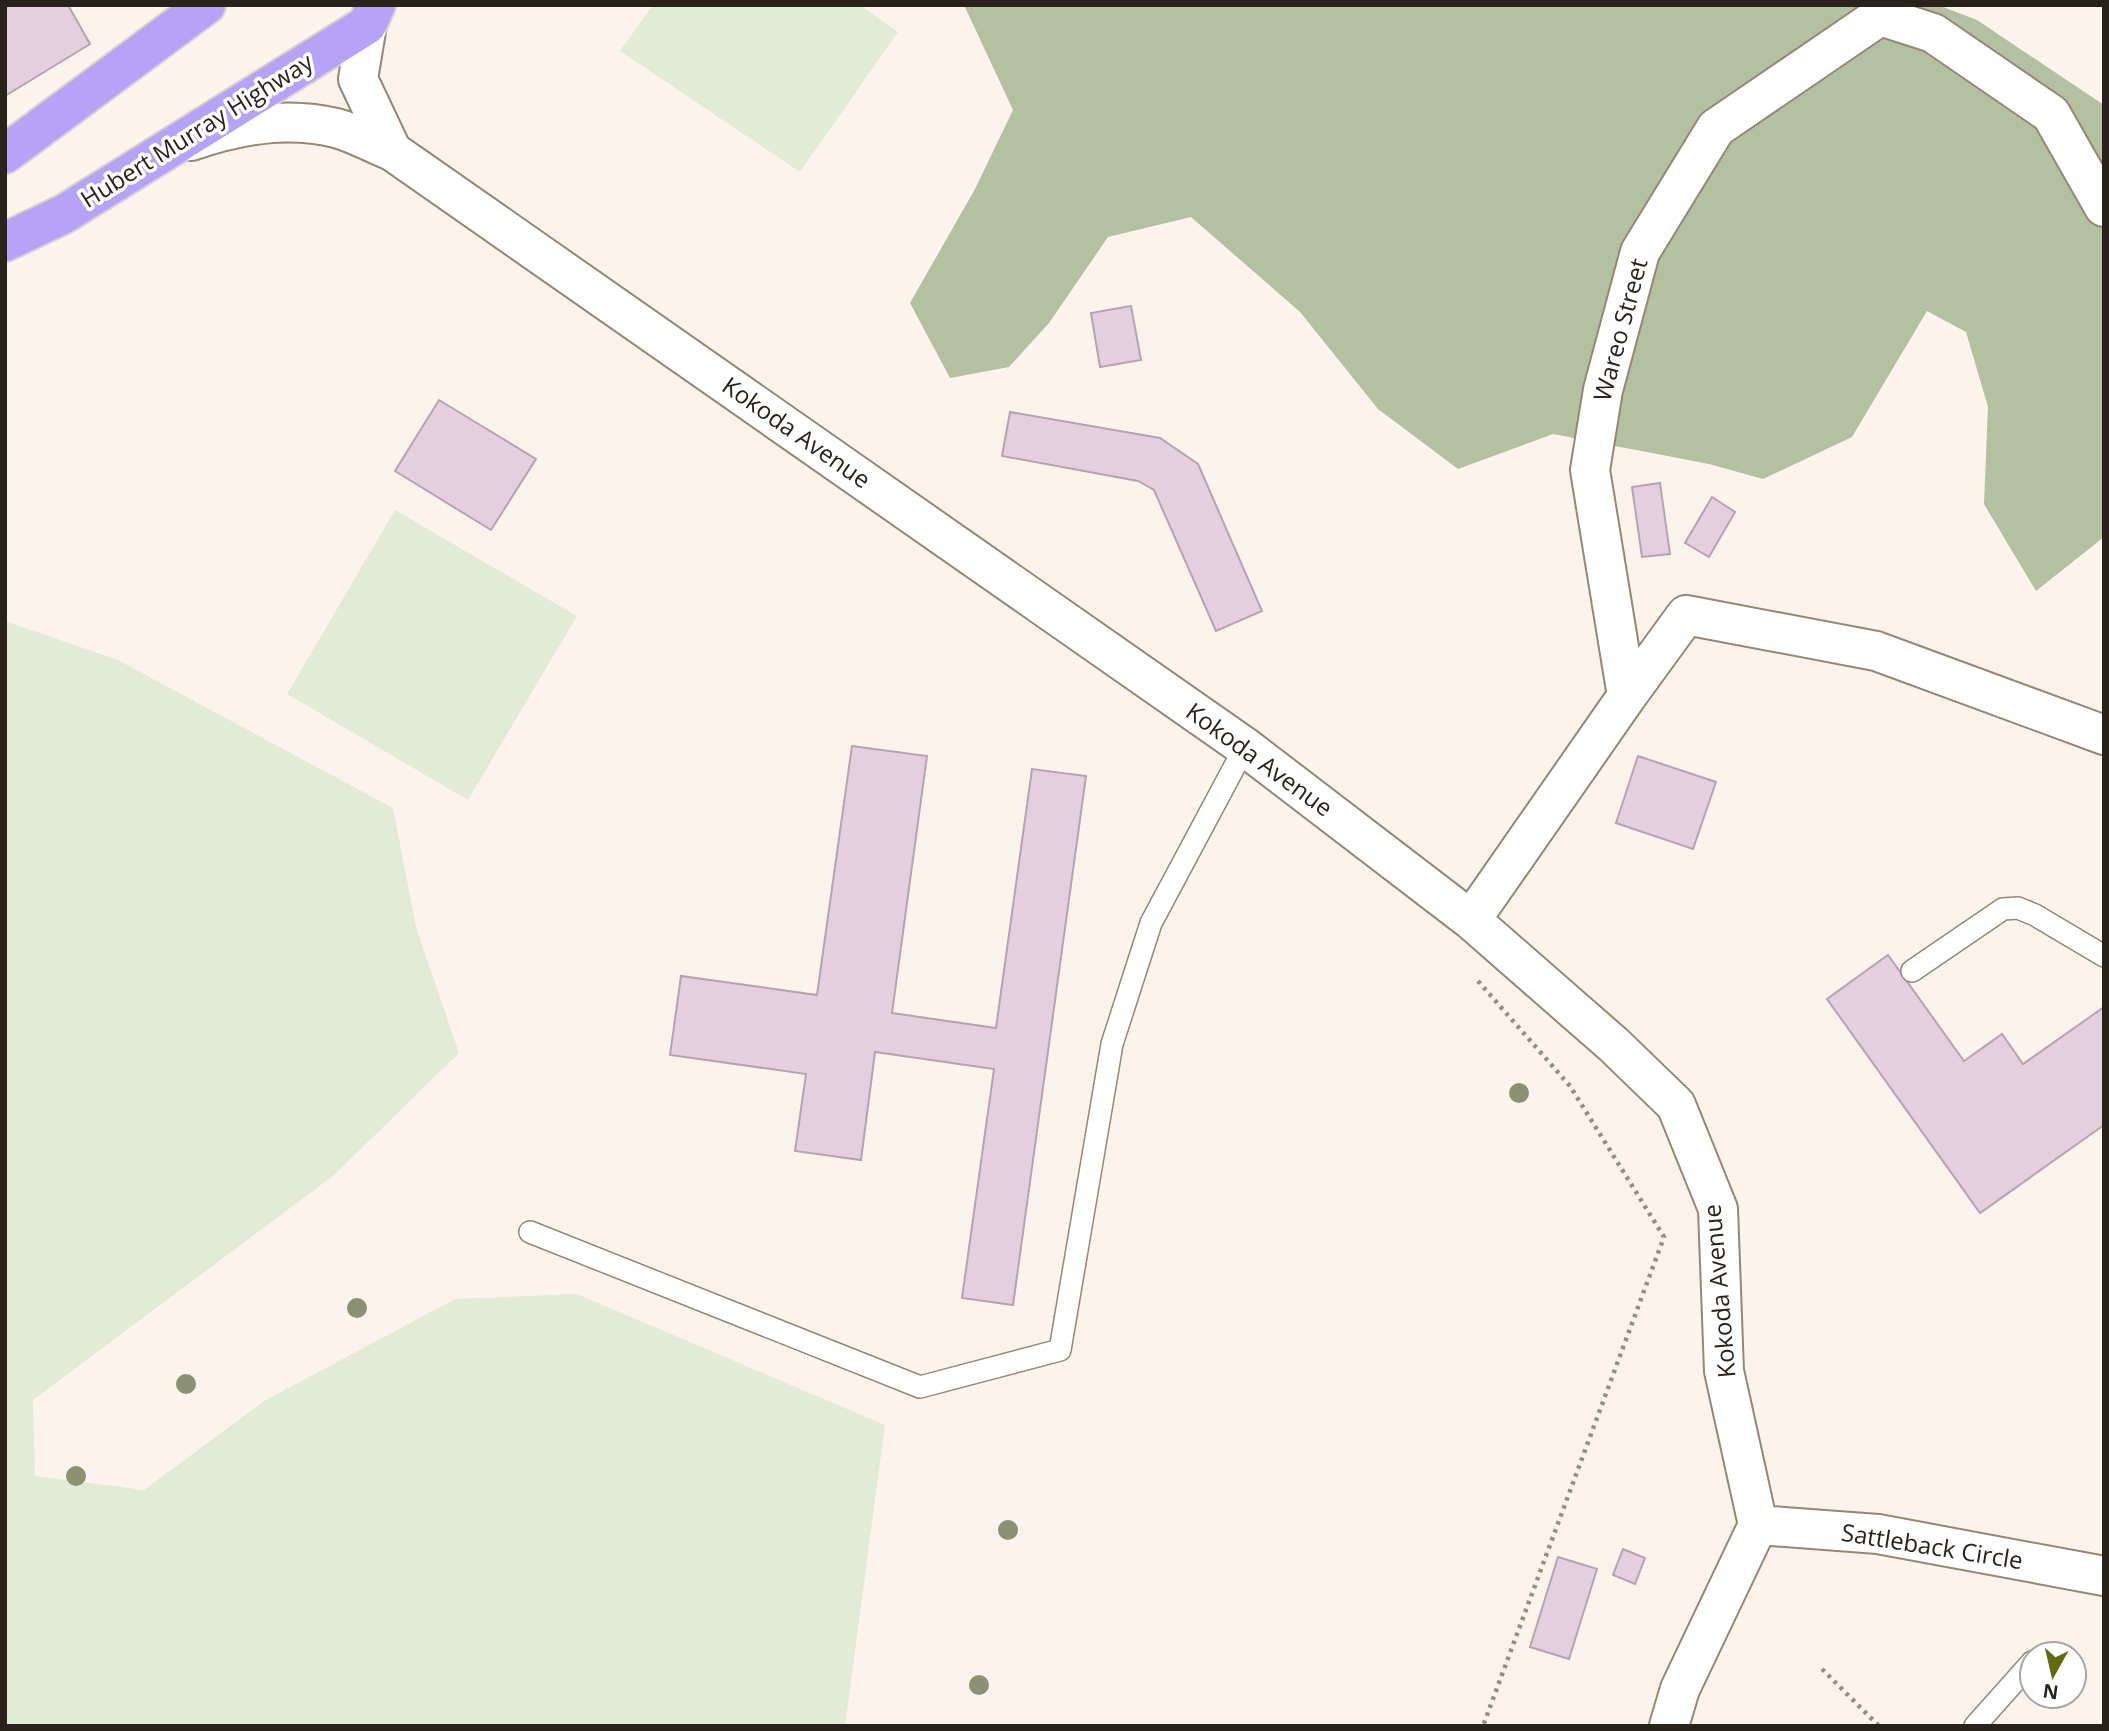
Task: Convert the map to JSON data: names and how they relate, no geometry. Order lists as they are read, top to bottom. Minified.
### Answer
{"streets":{"highway":["Hubert Murray Highway"],"street":["Wareo Street","Kokoda Avenue","Sattleback Circle"]},"crossings":[["Hubert Murray Highway","Kokoda Avenue"],["Kokoda Avenue","Sattleback Circle"]],"north":"bottom"}
